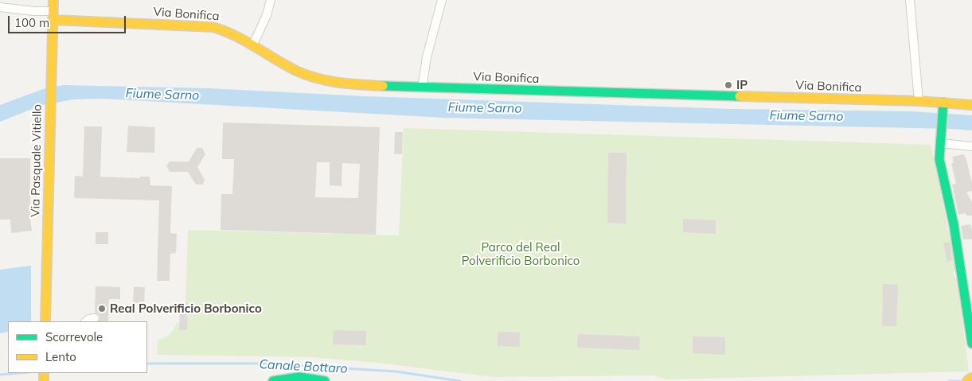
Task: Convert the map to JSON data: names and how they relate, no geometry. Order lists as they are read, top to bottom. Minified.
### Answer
{"streets":{"main road":["Via Bonifica","Via Pasquale Vitiello"]},"crossings":[["Via Bonifica","Via Pasquale Vitiello"]],"water":["Fiume Sarno","Canale Bottaro"],"parks":["Parco del Real Polverificio Borbonico"],"places":["IP","Real Polverificio Borbonico"],"legend":["Scorrevole","Lento"],"scale_bar":"100 m"}
